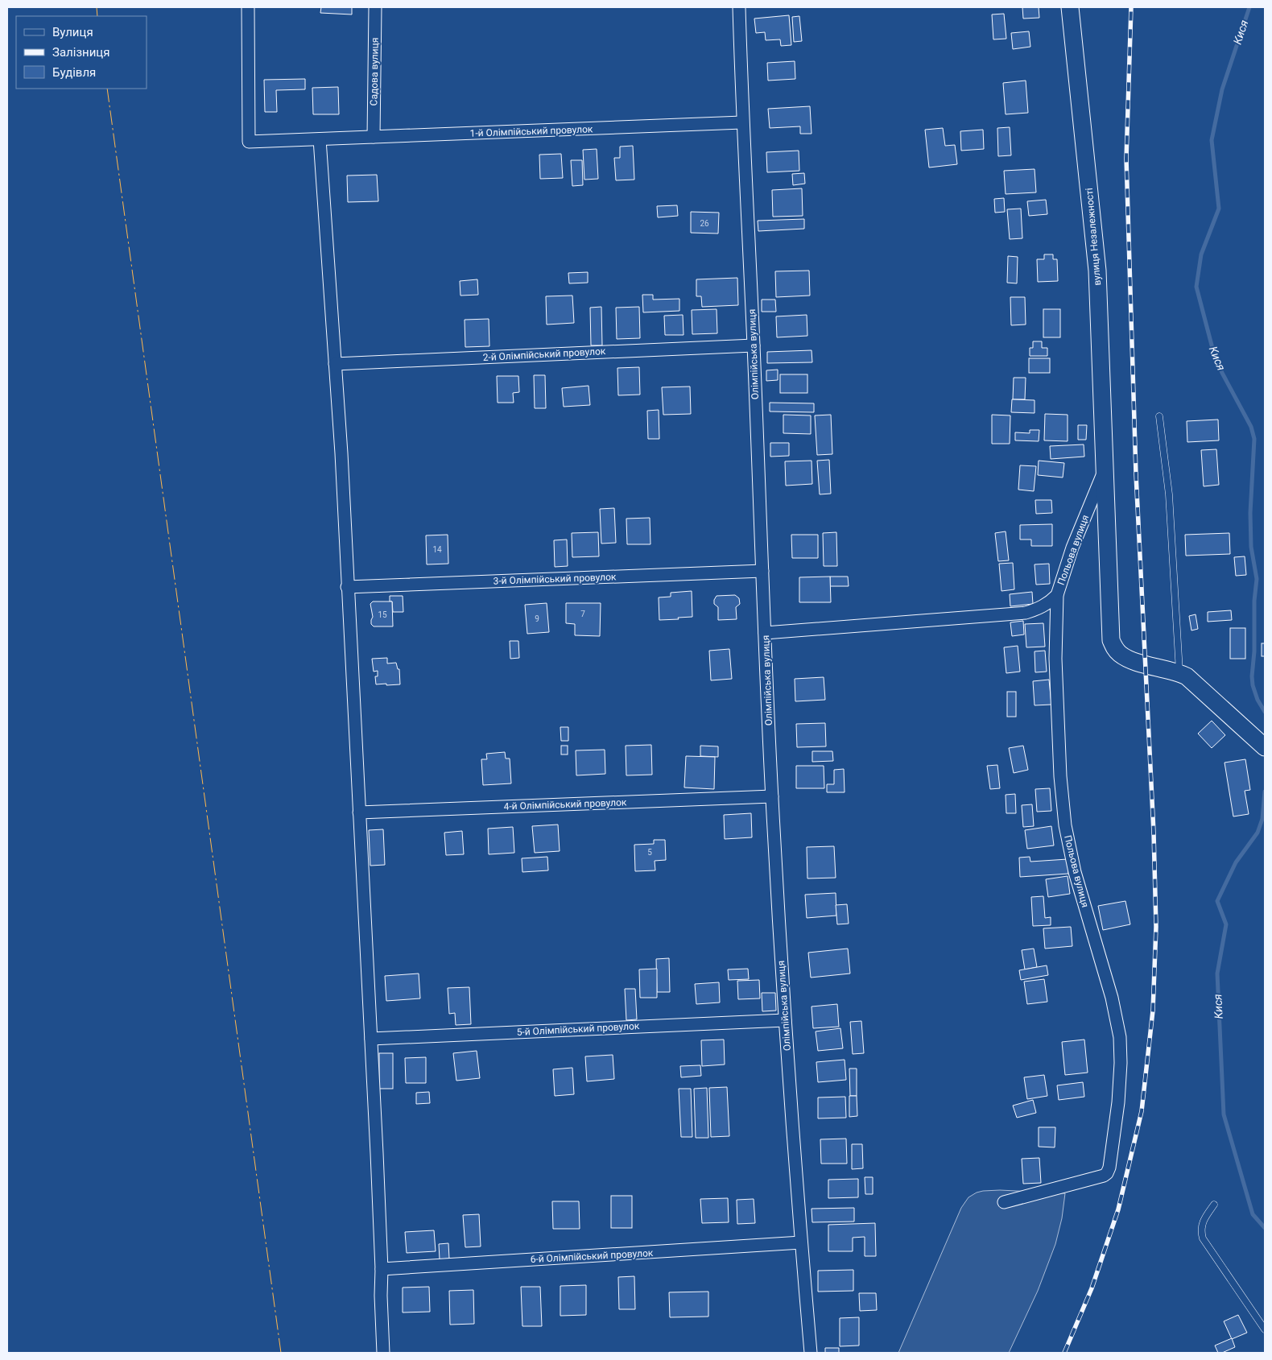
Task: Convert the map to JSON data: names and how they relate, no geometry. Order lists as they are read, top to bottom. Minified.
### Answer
{"streets":{"street":["Садова вулиця","1-й Олімпійський провулок","вулиця Незалежності","2-й Олімпійський провулок","Олімпійська вулиця","Польова вулиця","3-й Олімпійський провулок","4-й Олімпійський провулок","5-й Олімпійський провулок","6-й Олімпійський провулок"]},"crossings":[["Садова вулиця","1-й Олімпійський провулок"],["1-й Олімпійський провулок","Олімпійська вулиця"],["вулиця Незалежності","Польова вулиця"],["2-й Олімпійський провулок","Олімпійська вулиця"],["Олімпійська вулиця","3-й Олімпійський провулок"],["Олімпійська вулиця","4-й Олімпійський провулок"],["Олімпійська вулиця","5-й Олімпійський провулок"],["Олімпійська вулиця","6-й Олімпійський провулок"]],"water":["Кися"],"house_numbers":["26","14","7","15","9","5"],"legend":["Вулиця","Залізниця","Будівля"]}
